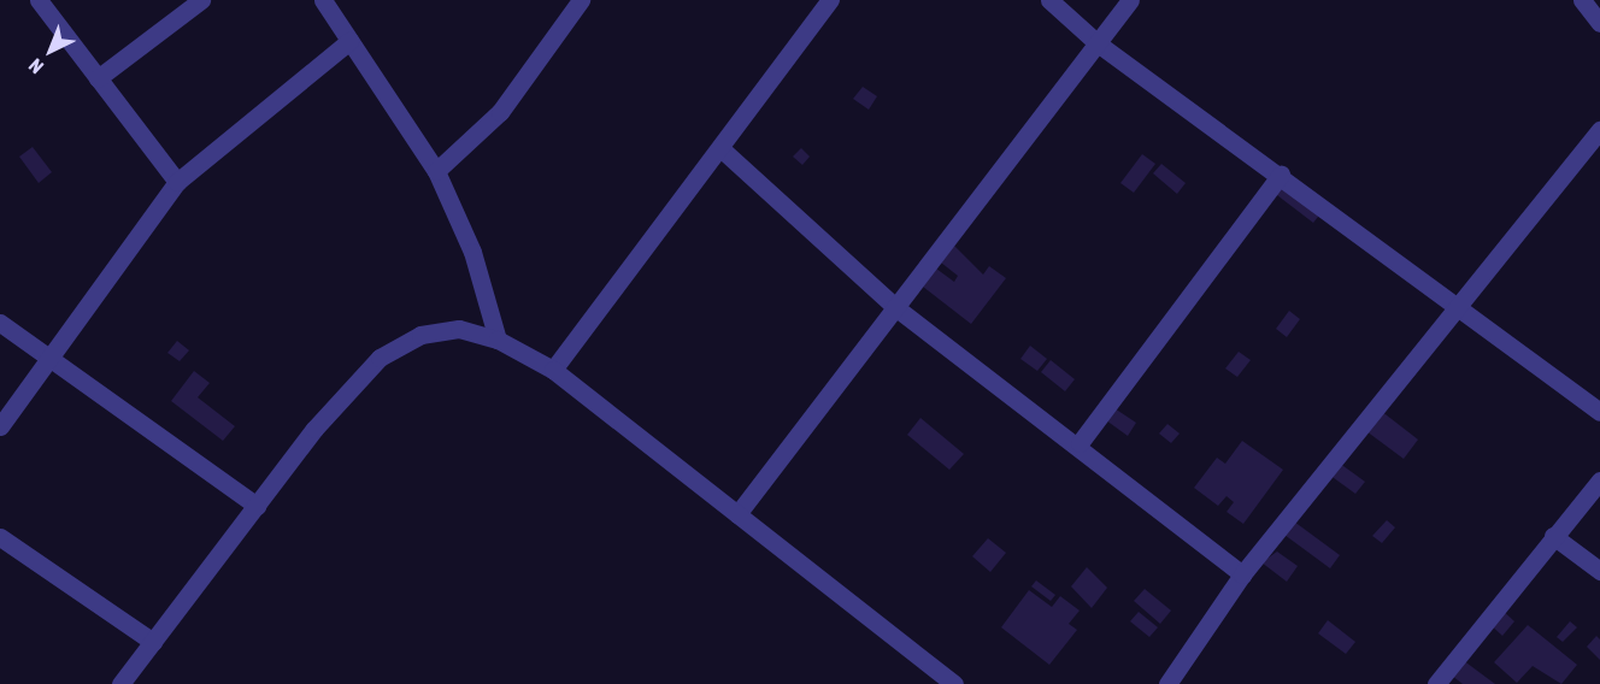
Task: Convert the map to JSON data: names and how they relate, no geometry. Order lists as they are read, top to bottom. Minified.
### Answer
{"north":"bottom left"}
